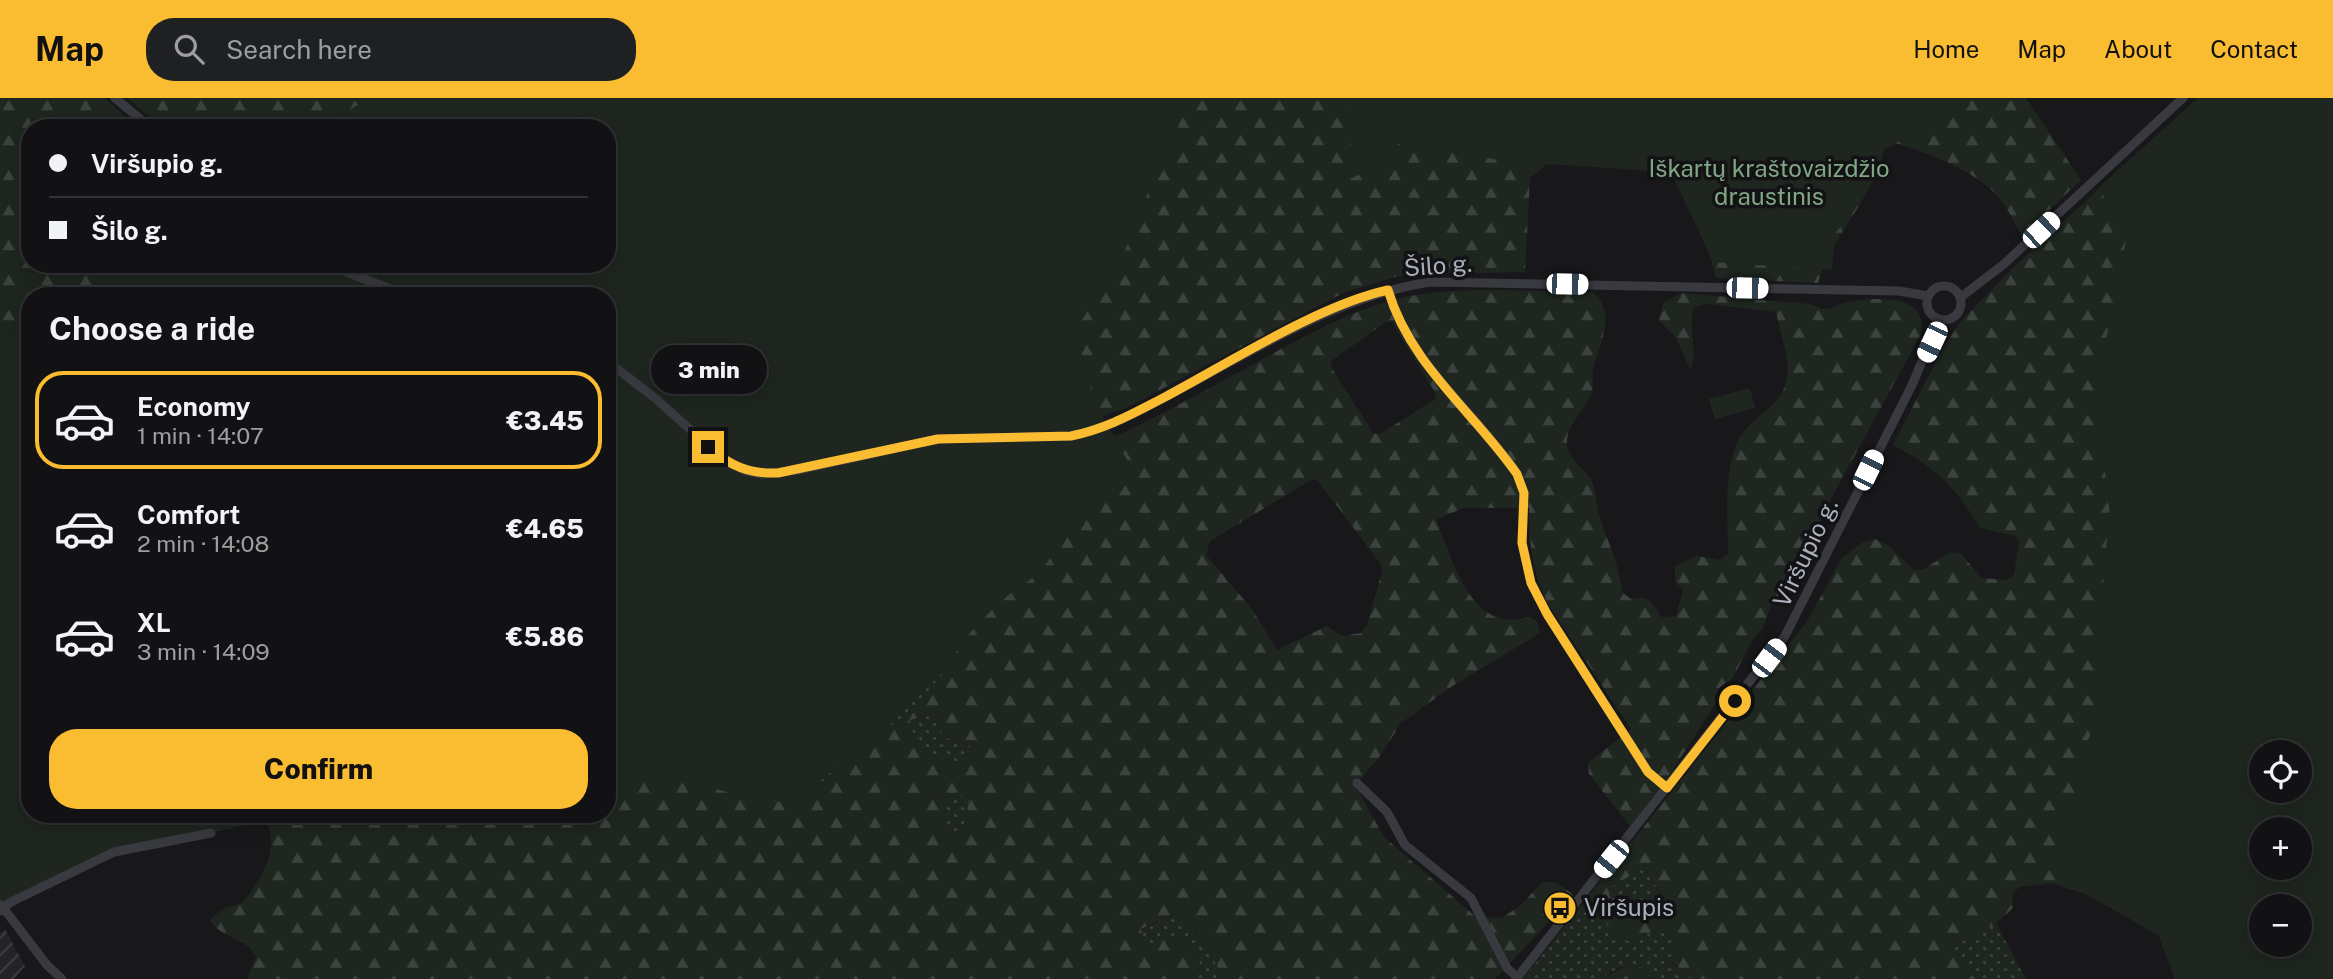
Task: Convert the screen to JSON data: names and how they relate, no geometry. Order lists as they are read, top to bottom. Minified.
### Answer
{"streets":{"street":["Šilo g.","Viršupio g."]},"crossings":[["Šilo g.","Viršupio g."]],"parks":["Iškartų kraštovaizdžio draustinis"],"places":{"bus stop":["Viršupis"]},"page":{"header":"Map","search":"Search here","nav":["Home","Map","About","Contact"],"banner":["Viršupio g.","Šilo g."],"heading":"Choose a ride","bubble":"3 min","list":[{"name":"Economy","note":"1 min · 14:07","value":"€3.45"},{"name":"Comfort","note":"2 min · 14:08","value":"€4.65"},{"name":"XL","note":"3 min · 14:09","value":"€5.86"}],"buttons":"Confirm","map_buttons":["+","−"]}}
